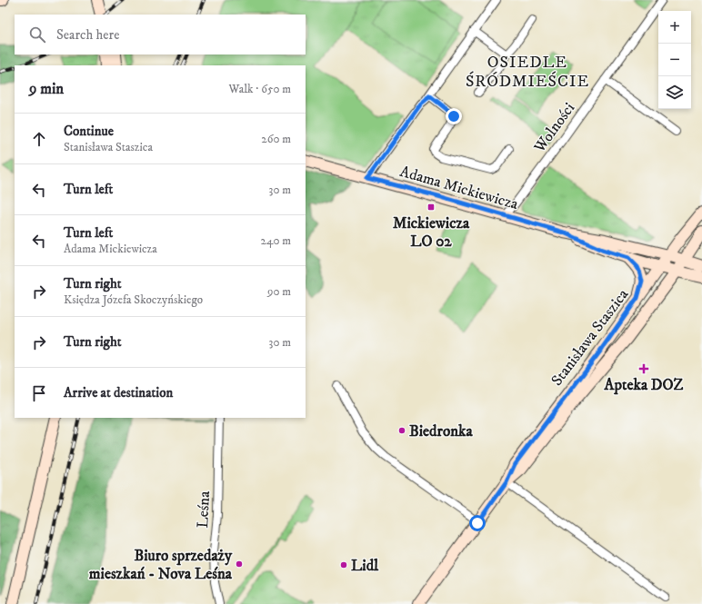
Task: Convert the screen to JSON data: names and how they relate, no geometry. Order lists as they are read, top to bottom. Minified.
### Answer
{"streets":{"street":["Wolności","Adama Mickiewicza","Stanisława Staszica","Leśna"]},"crossings":[["Wolności","Adama Mickiewicza"],["Adama Mickiewicza","Stanisława Staszica"]],"districts":["OSIEDLE ŚRÓDMIEŚCIE"],"places":{"transit":["Mickiewicza LO 02"],"health":["Apteka DOZ"],"other":["Biedronka","Biuro sprzedaży mieszkań - Nova Leśna","Lidl"]},"page":{"map_buttons":["+","−"],"search":"Search here","heading":["9 min","Walk · 650 m"],"list":[["Continue","Stanisława Staszica","260 m"],["Turn left","30 m"],["Turn left","Adama Mickiewicza","240 m"],["Turn right","Księdza Józefa Skoczyńskiego","90 m"],["Turn right","30 m"],"Arrive at destination"]}}
